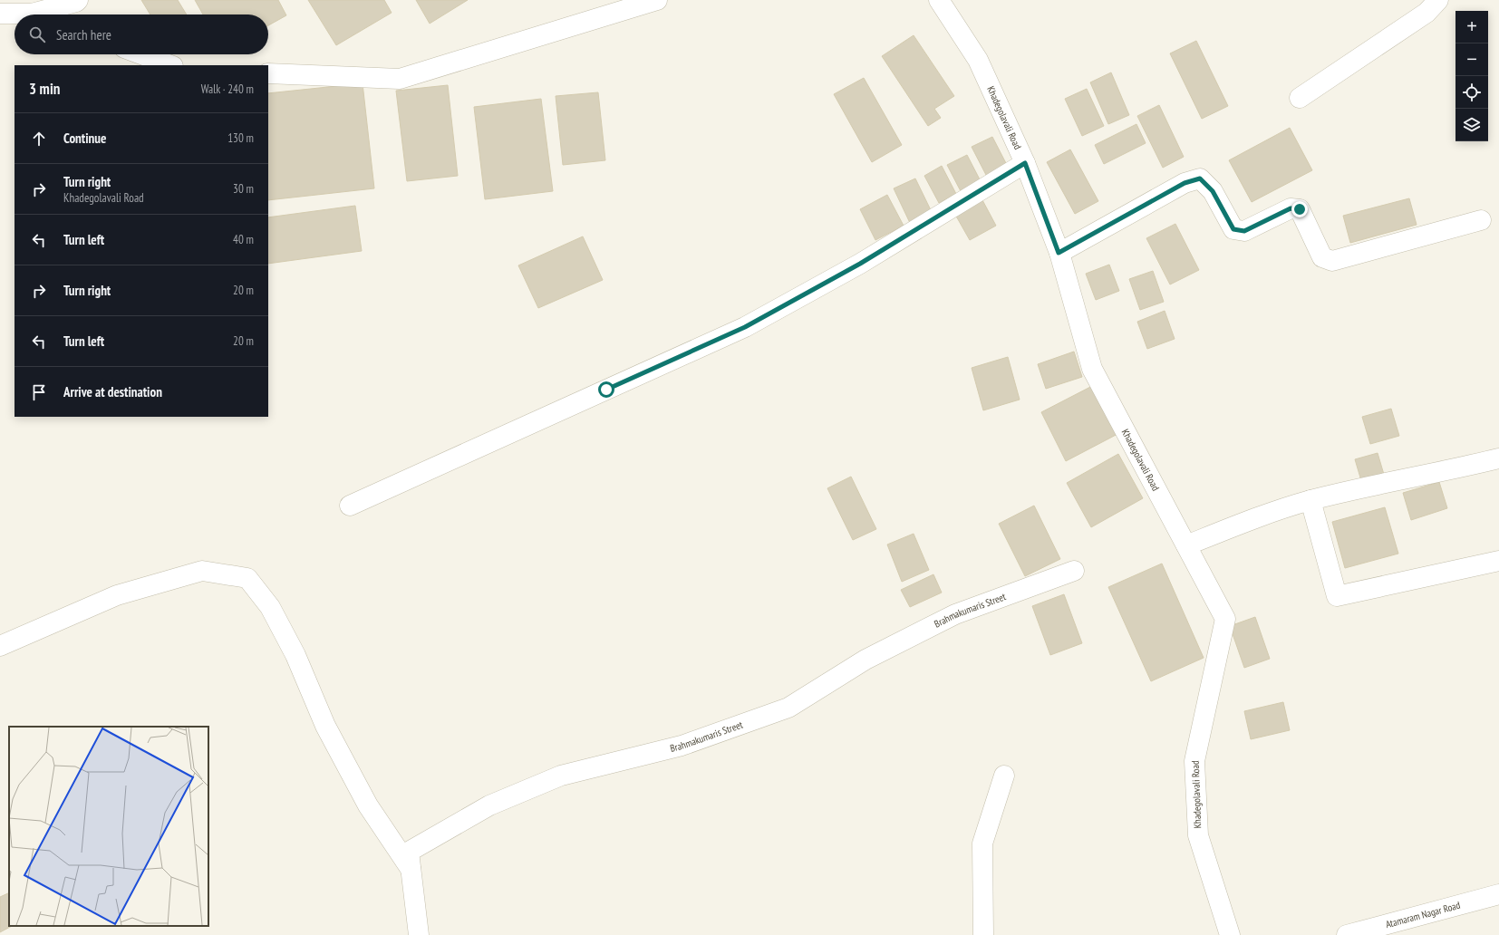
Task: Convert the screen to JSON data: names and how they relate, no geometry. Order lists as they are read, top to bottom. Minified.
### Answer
{"streets":{"street":["Khadegolavali Road","Brahmakumaris Street","Atamaram Nagar Road"]},"page":{"map_buttons":["+","−"],"search":"Search here","heading":["3 min","Walk · 240 m"],"list":[["Continue","130 m"],["Turn right","Khadegolavali Road","30 m"],["Turn left","40 m"],["Turn right","20 m"],["Turn left","20 m"],"Arrive at destination"]}}
